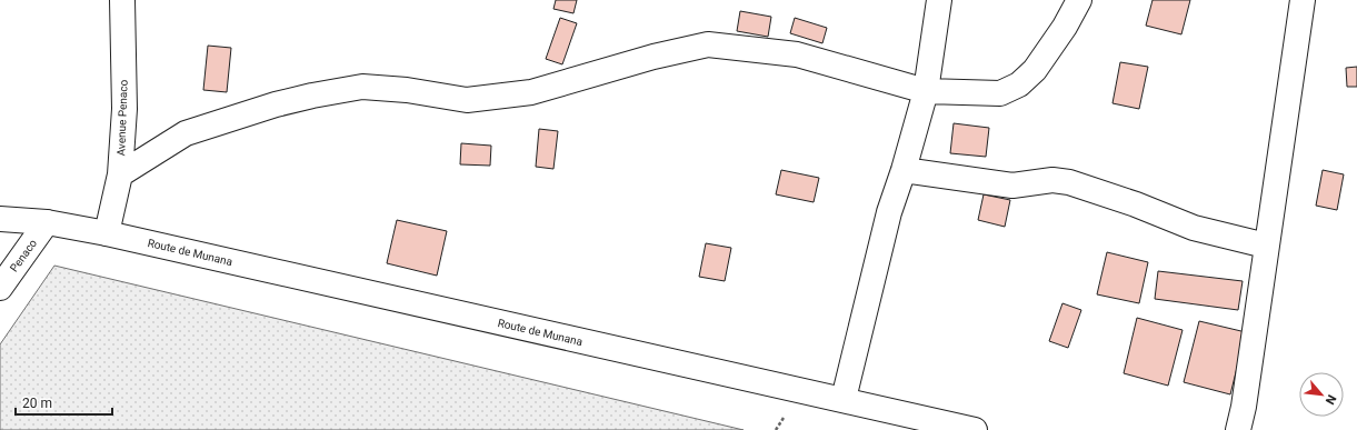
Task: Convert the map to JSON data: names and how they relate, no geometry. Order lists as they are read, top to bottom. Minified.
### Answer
{"streets":{"street":["Avenue Penaco","Route de Munana","Penaco"]},"crossings":[["Avenue Penaco","Route de Munana"],["Route de Munana","Penaco"]],"scale_bar":"20 m","north":"bottom right"}
